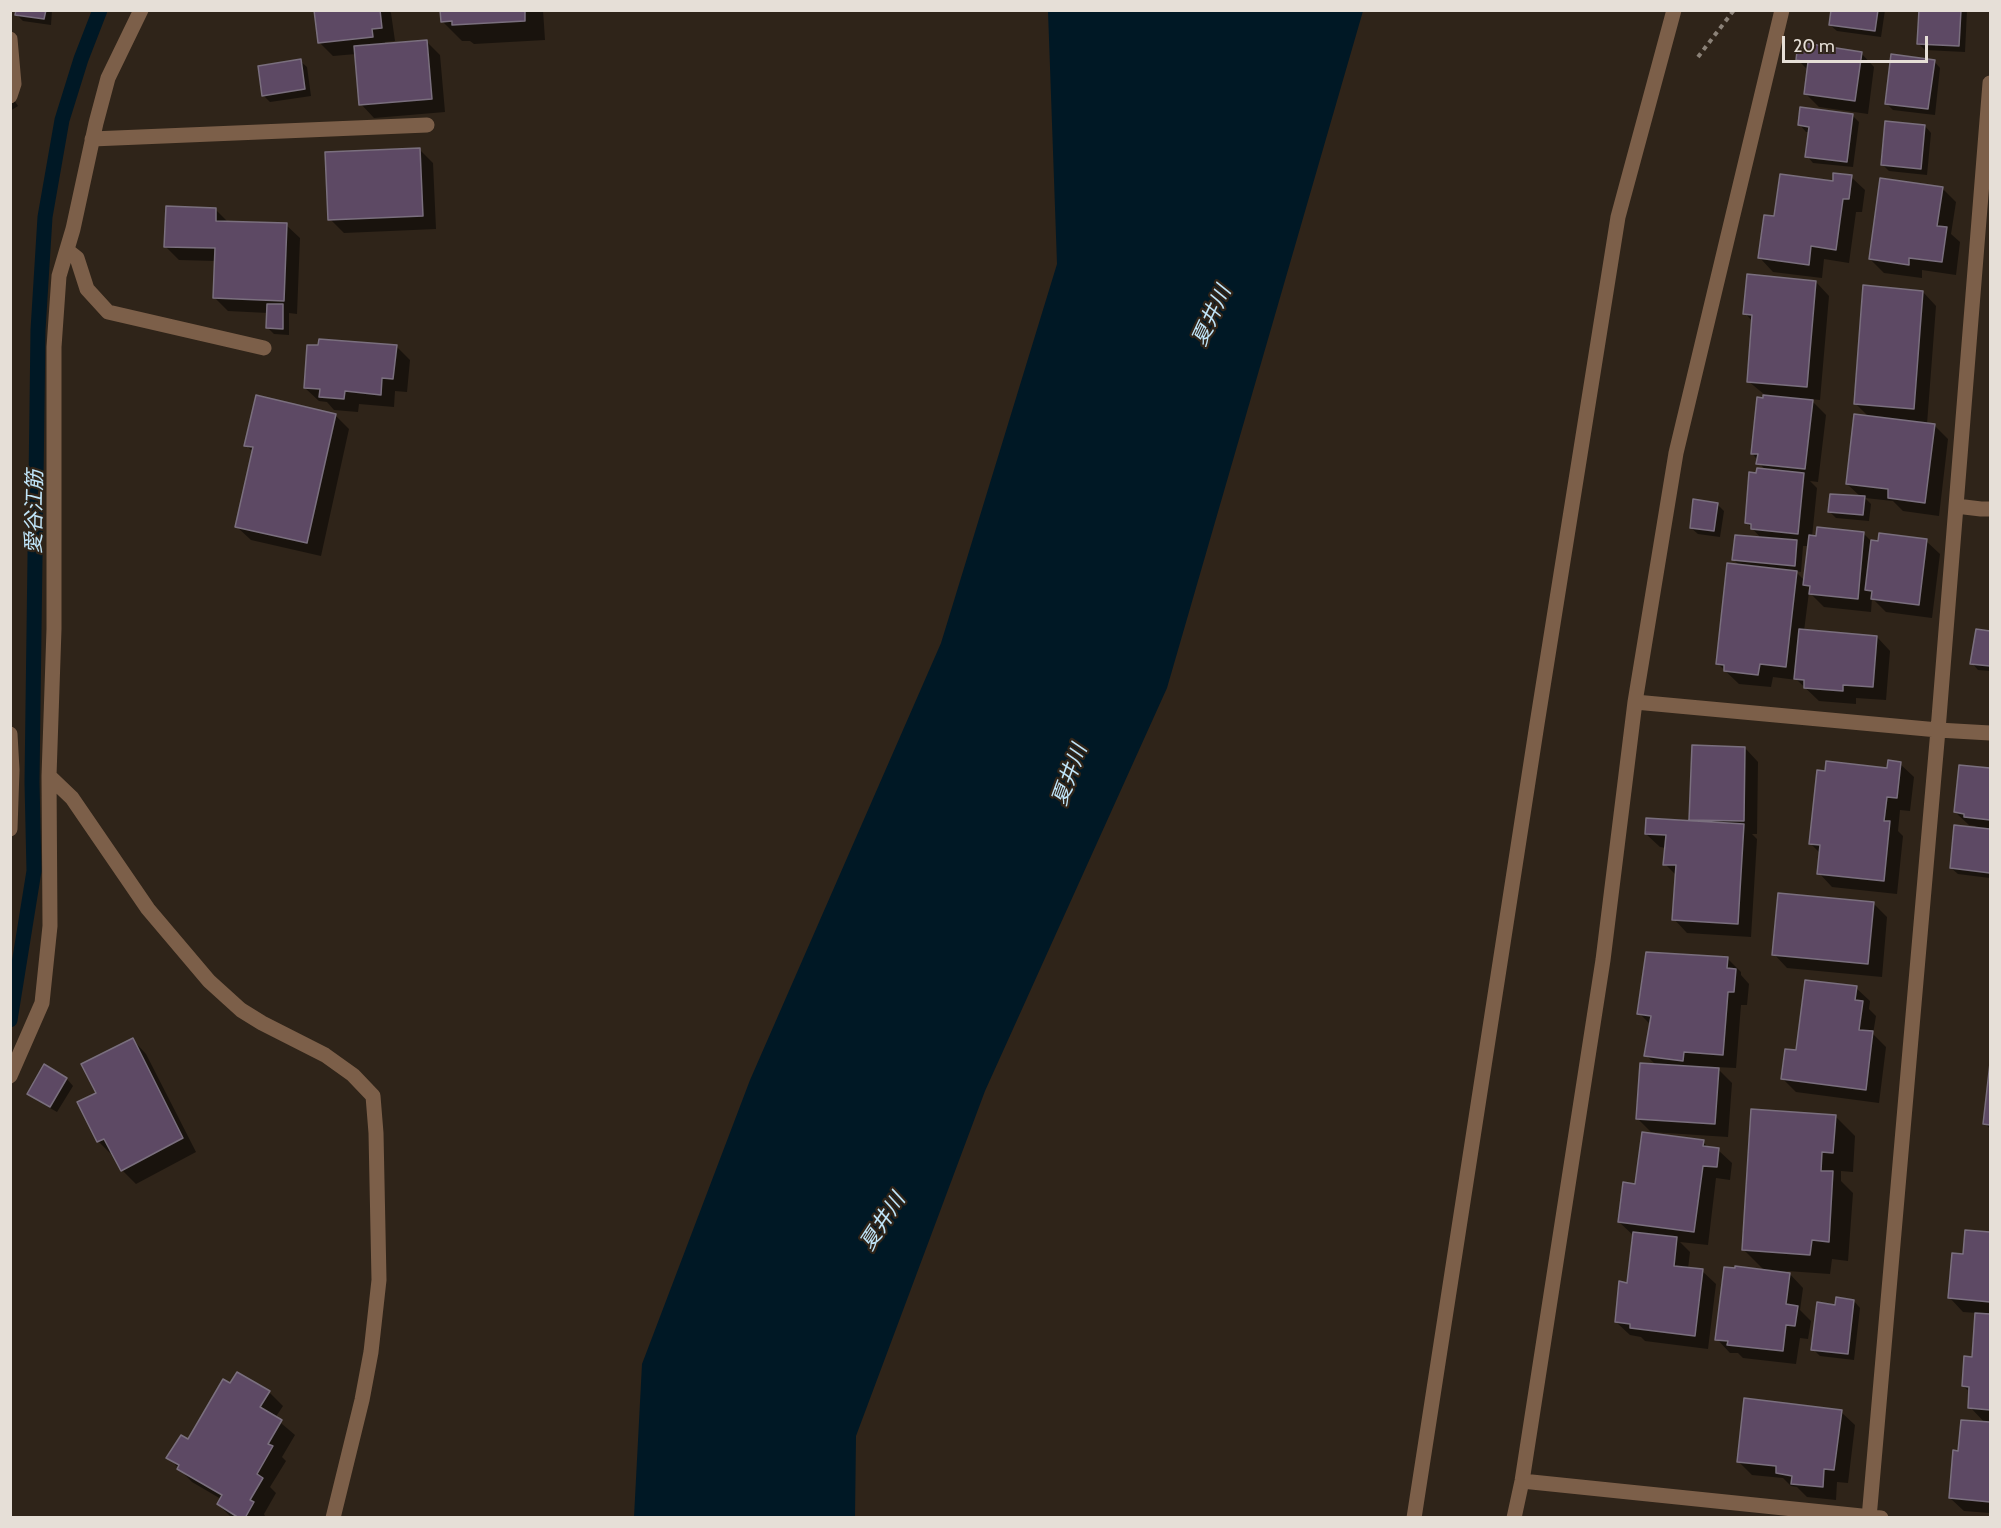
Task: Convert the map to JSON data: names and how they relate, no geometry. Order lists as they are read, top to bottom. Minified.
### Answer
{"water":["夏井川","愛谷江筋"],"scale_bar":"20 m"}
